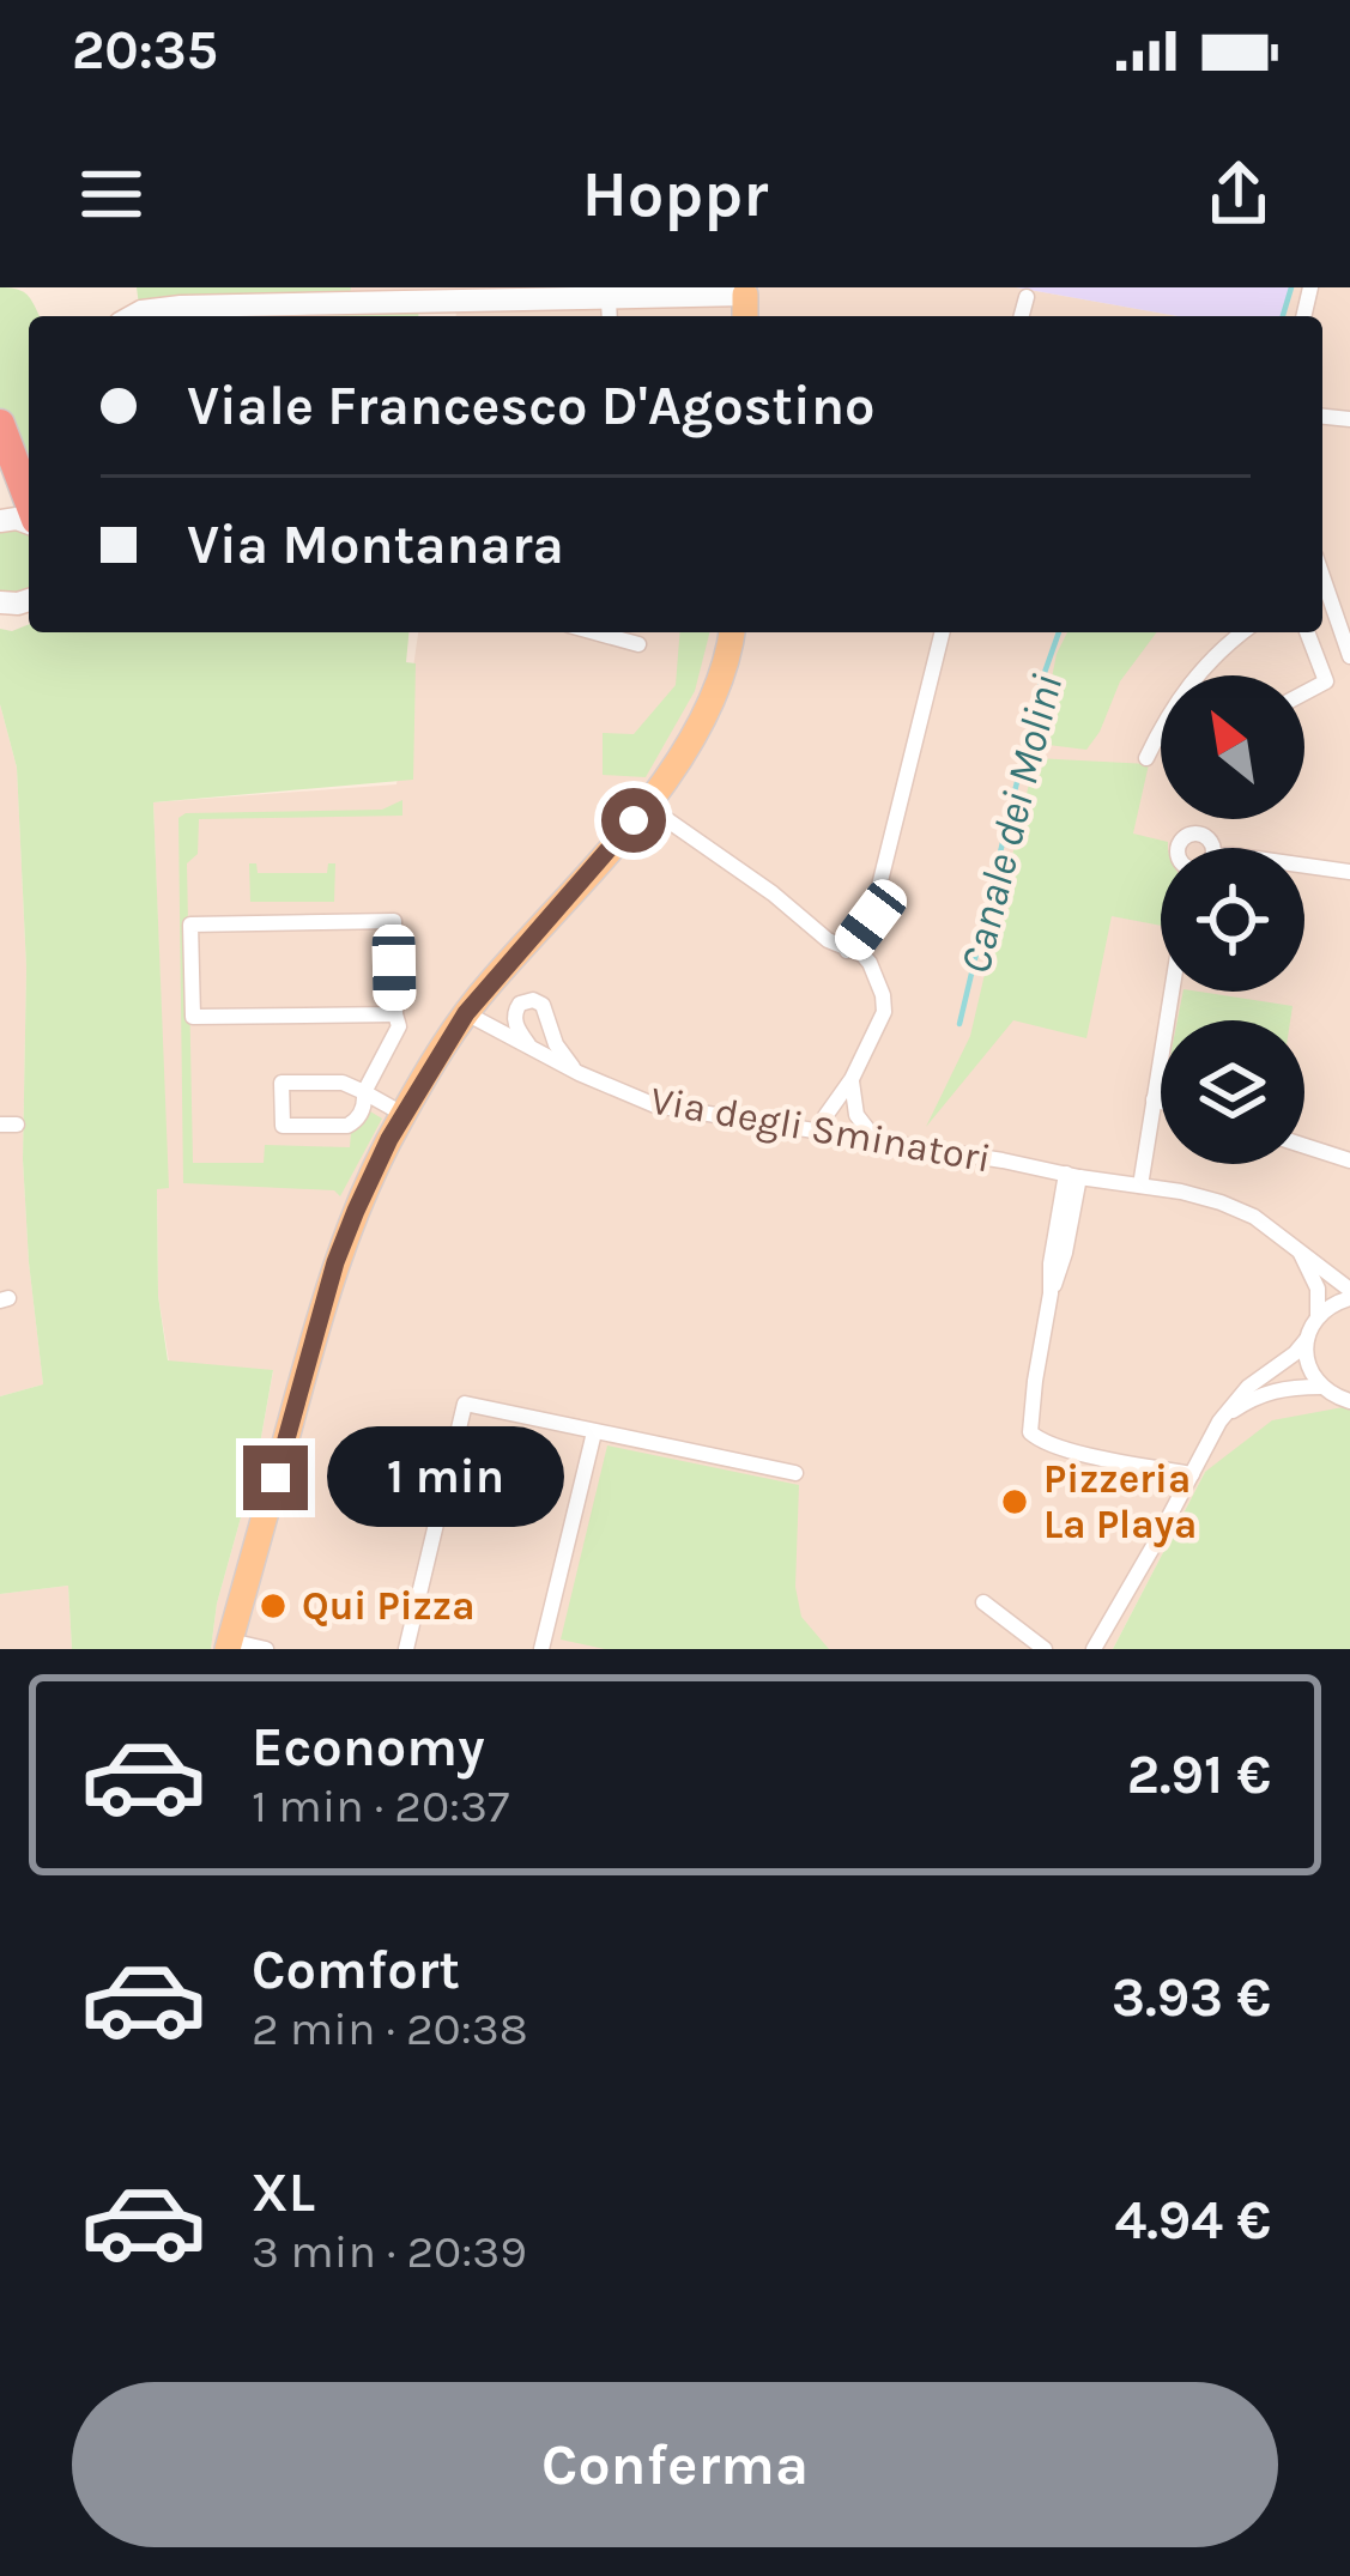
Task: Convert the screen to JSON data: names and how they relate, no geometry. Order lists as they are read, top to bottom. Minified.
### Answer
{"streets":{"street":["Via degli Sminatori"]},"water":["Canale dei Molini"],"places":["Pizzeria La Playa","Qui Pizza"],"north":"top left","page":{"status":"20:35","header":"Hoppr","banner":["Viale Francesco D'Agostino","Via Montanara"],"bubble":"1 min","list":[{"name":"Economy","note":"1 min · 20:37","value":"2.91 €"},{"name":"Comfort","note":"2 min · 20:38","value":"3.93 €"},{"name":"XL","note":"3 min · 20:39","value":"4.94 €"}],"buttons":"Conferma"}}
